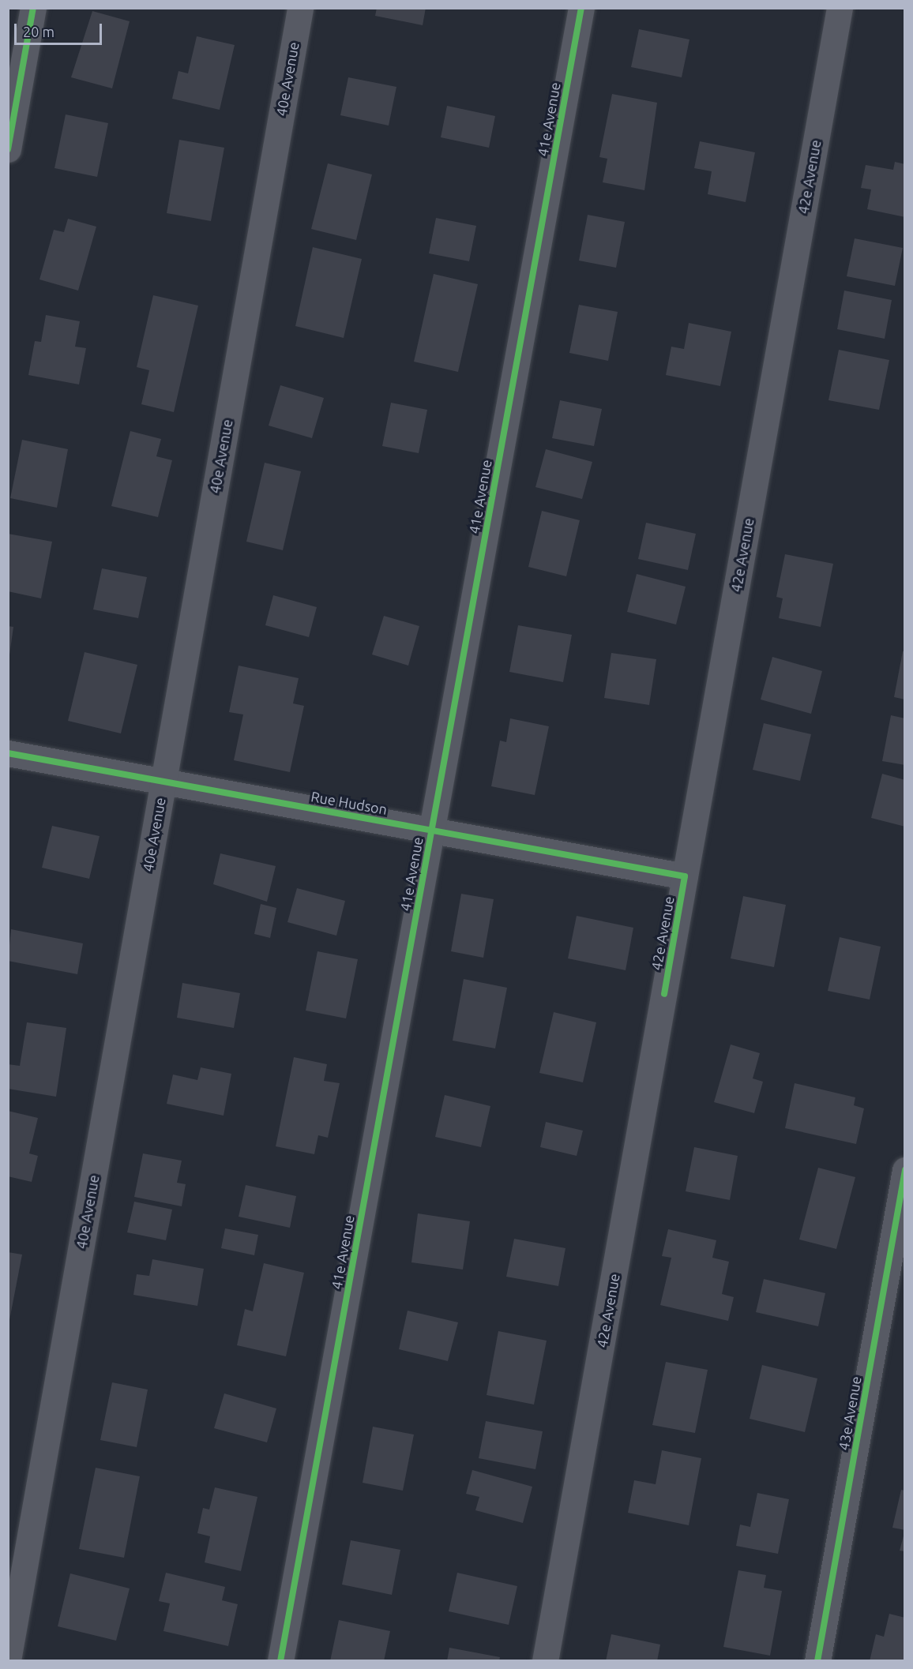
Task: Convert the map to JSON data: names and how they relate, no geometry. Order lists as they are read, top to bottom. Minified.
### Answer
{"streets":{"street":["40e Avenue","41e Avenue","42e Avenue","Rue Hudson","43e Avenue"]},"crossings":[["40e Avenue","Rue Hudson"],["41e Avenue","Rue Hudson"],["42e Avenue","Rue Hudson"]],"scale_bar":"20 m"}
